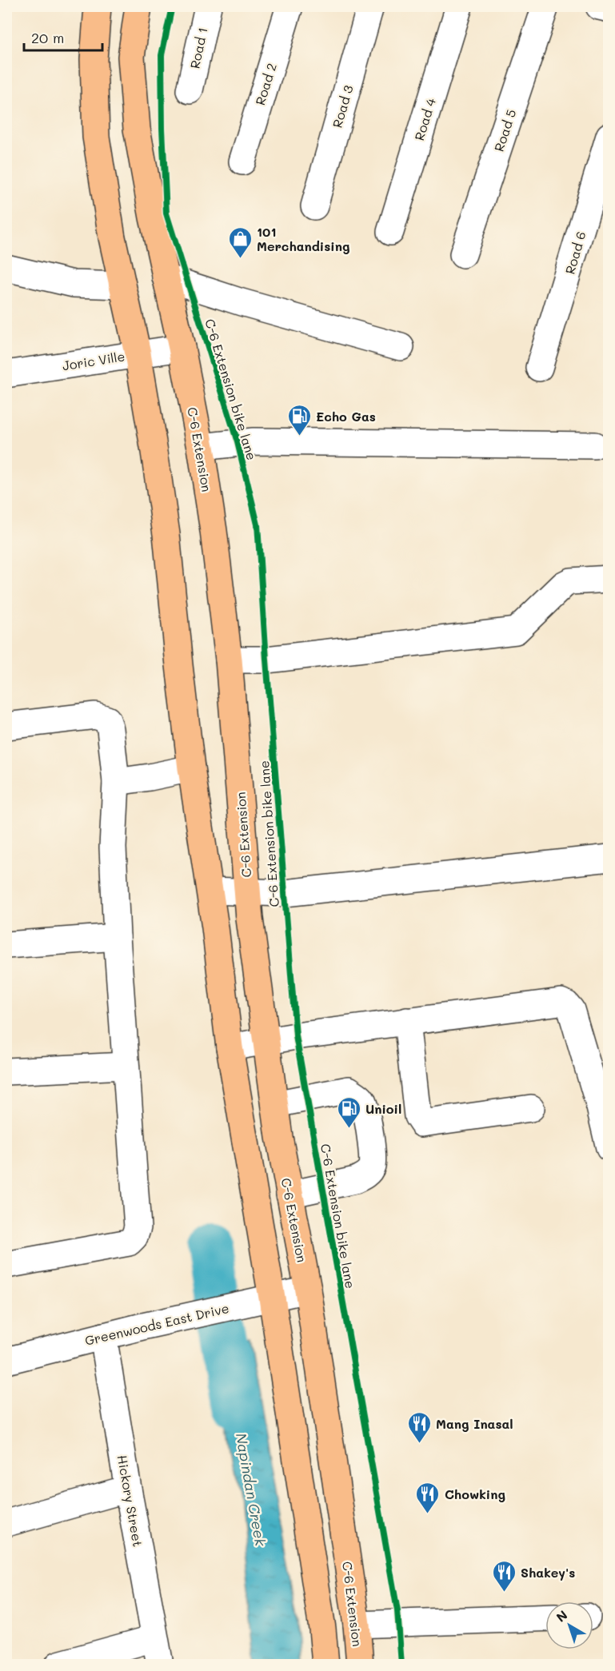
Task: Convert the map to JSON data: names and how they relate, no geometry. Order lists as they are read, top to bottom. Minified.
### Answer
{"streets":{"main road":["C-6 Extension"],"street":["Road 1","Road 2","Road 3","Road 4","Road 5","Road 6","Joric Ville","Greenwoods East Drive","Hickory Street"],"cycle path":["C-6 Extension bike lane"]},"crossings":[["Joric Ville","C-6 Extension"],["C-6 Extension","Greenwoods East Drive"],["Greenwoods East Drive","Hickory Street"]],"water":["Napindan Creek"],"places":{"shop":["101 Merchandising"],"fuel station":["Echo Gas","Unioil"],"restaurant":["Mang Inasal","Chowking","Shakey's"]},"scale_bar":"20 m","north":"top left"}
